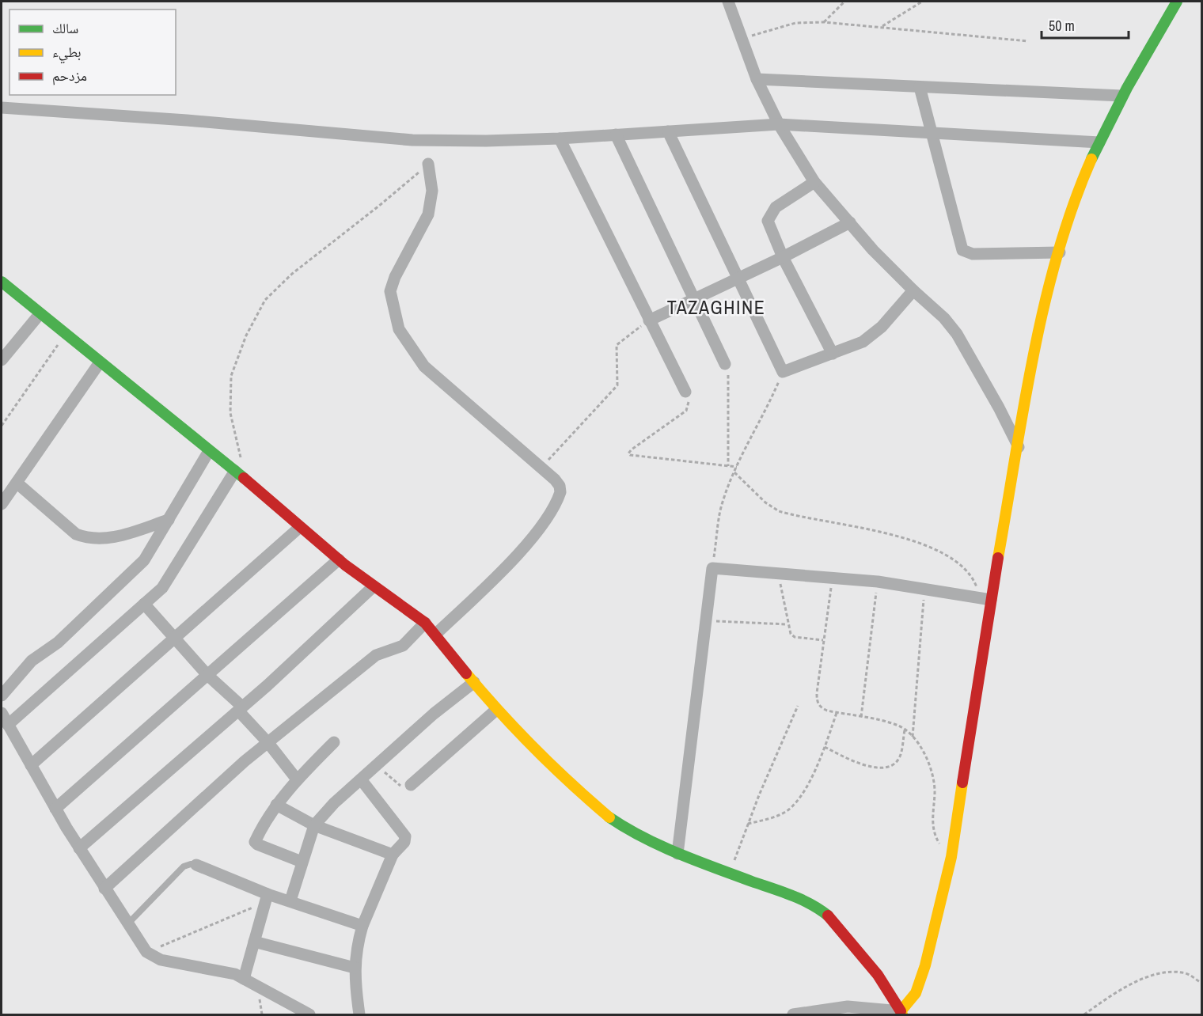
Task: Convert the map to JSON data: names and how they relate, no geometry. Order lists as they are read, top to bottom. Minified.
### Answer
{"districts":["TAZAGHINE"],"legend":["سالك","بطيء","مزدحم"],"scale_bar":"50 m"}
